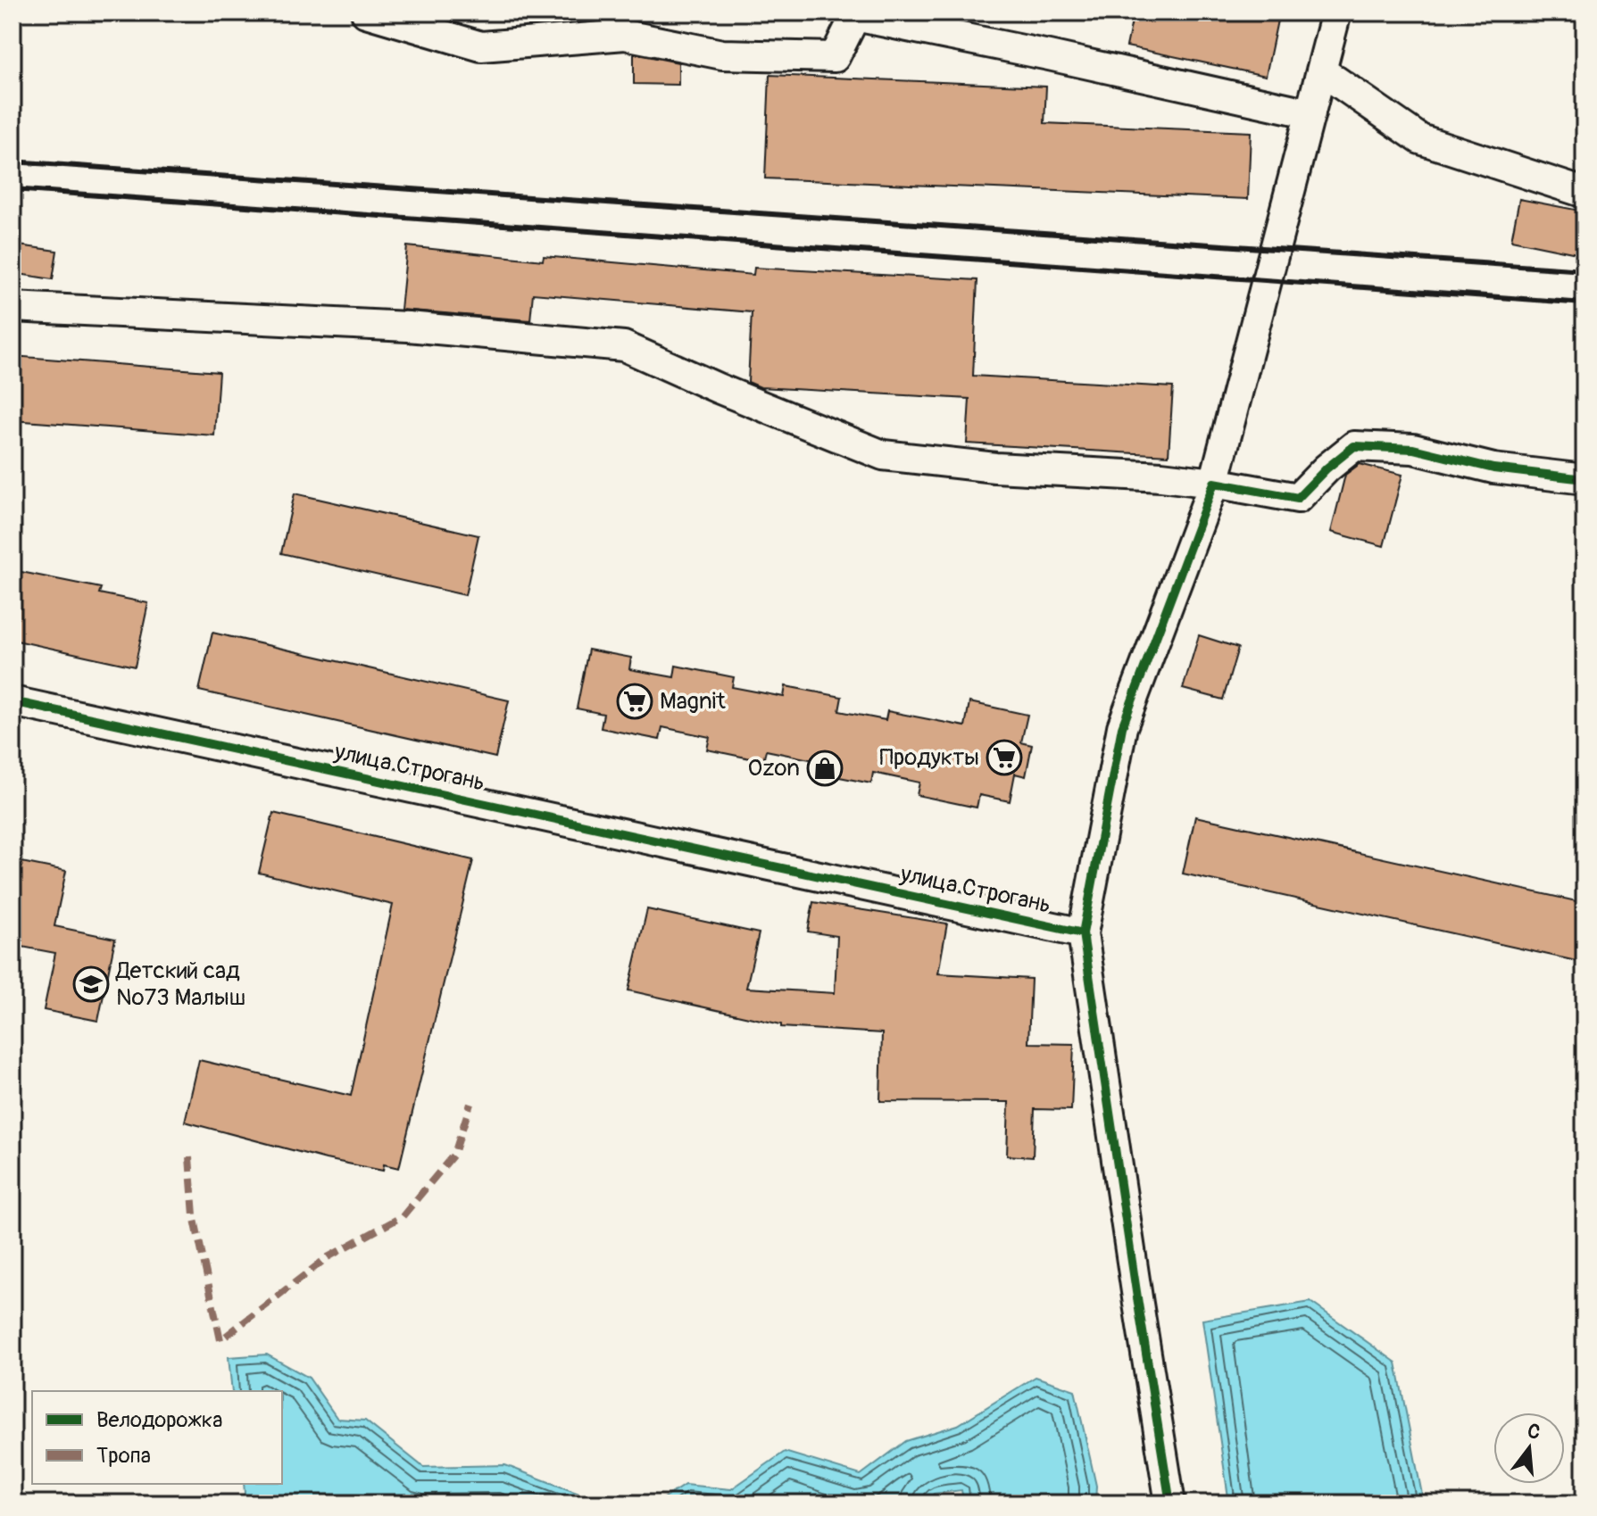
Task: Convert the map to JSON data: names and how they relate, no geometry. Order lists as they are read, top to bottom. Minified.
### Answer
{"streets":{"street":["улица Строгань"]},"places":{"supermarket":["Magnit","Продукты"],"shop":["Ozon"],"school or university":["Детский сад №73 Малыш"]},"legend":["Велодорожка","Тропа"],"north":"top"}
